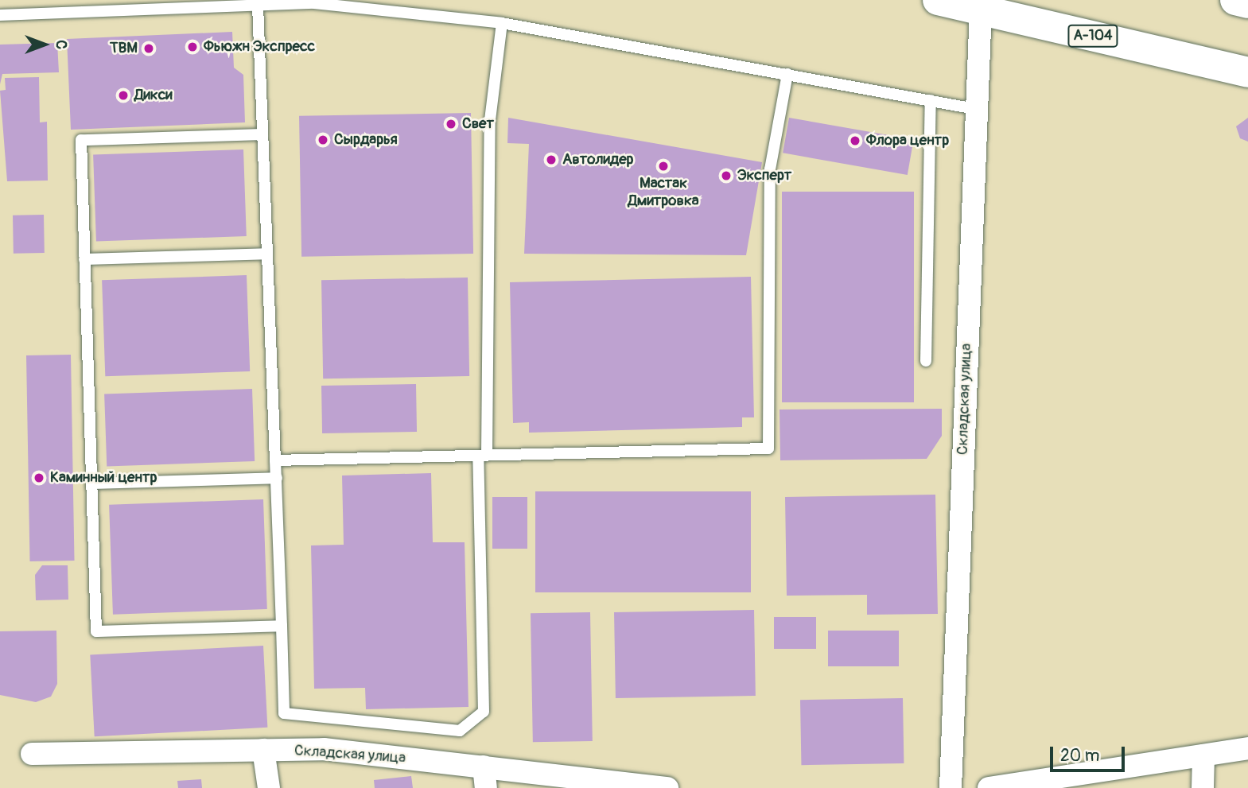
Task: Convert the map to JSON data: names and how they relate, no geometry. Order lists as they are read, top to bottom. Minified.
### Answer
{"streets":{"highway":["А-104"],"street":["Складская улица"]},"crossings":[["А-104","Складская улица"]],"places":["Фьюжн Экспресс","ТВМ","Дикси","Свет","Сырдарья","Флора центр","Автолидер","Мастак Дмитровка","Эксперт","Каминный центр"],"scale_bar":"20 m","north":"right"}
